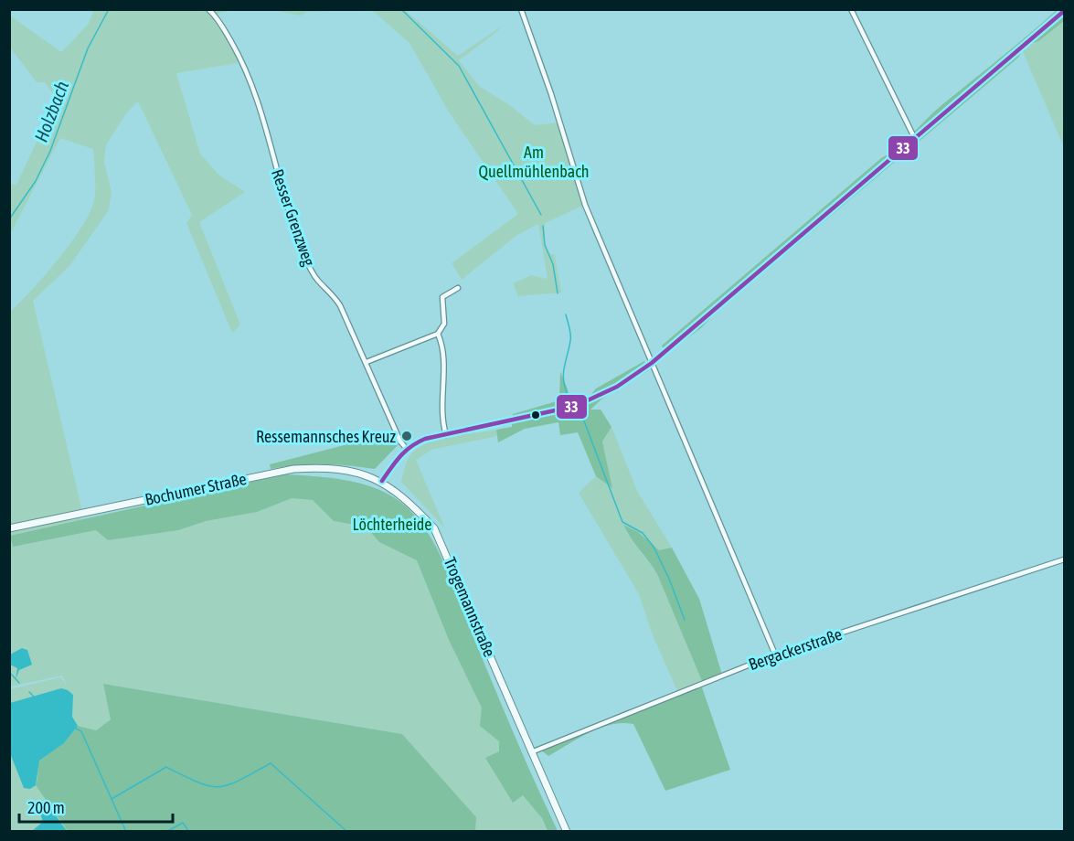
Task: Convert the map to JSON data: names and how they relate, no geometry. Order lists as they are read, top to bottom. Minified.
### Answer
{"streets":{"main road":["Bochumer Straße","Trogemannstraße"],"street":["Resser Grenzweg","Bergackerstraße"]},"crossings":[["Bochumer Straße","Trogemannstraße"],["Trogemannstraße","Bergackerstraße"]],"water":["Holzbach"],"parks":["Am Quellmühlenbach","Löchterheide"],"places":["Ressemannsches Kreuz"],"lines":["transit line 33"],"scale_bar":"200 m"}
